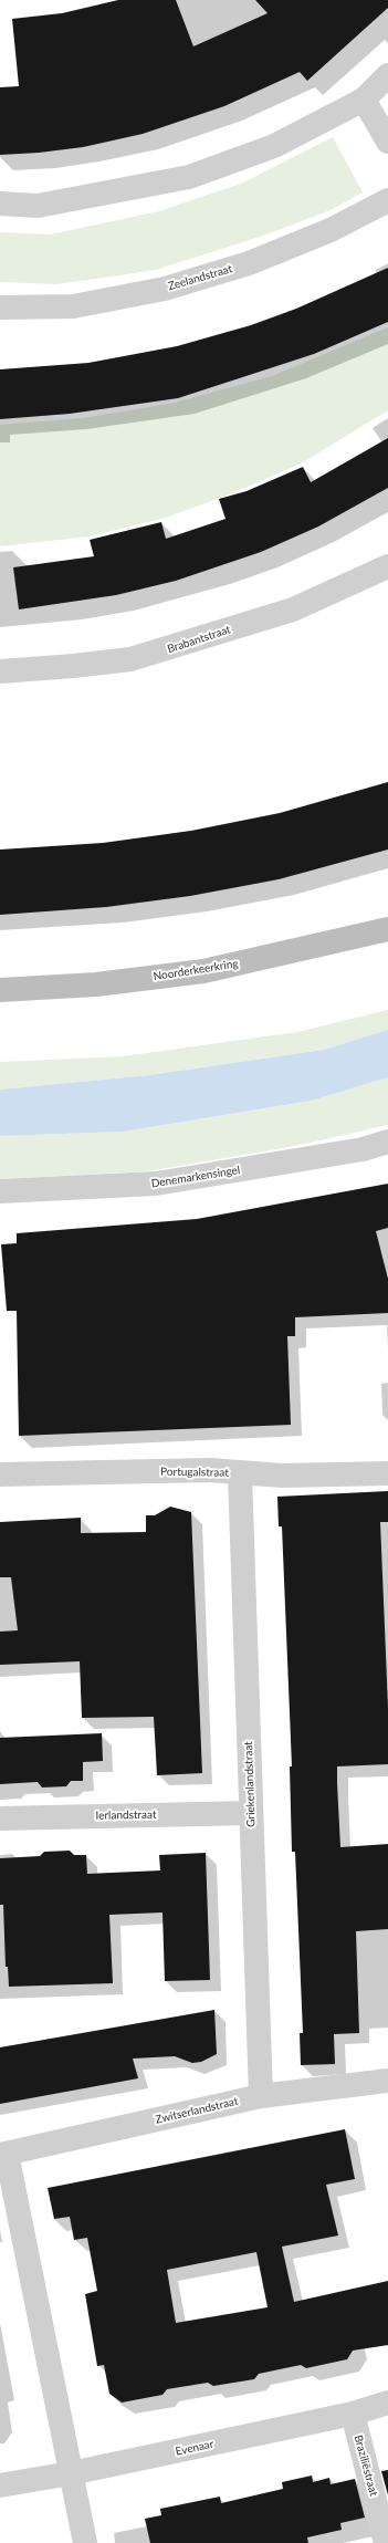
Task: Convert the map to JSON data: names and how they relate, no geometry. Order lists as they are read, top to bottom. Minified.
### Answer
{"streets":{"street":["Zeelandstraat","Brabantstraat","Noorderkeerkring","Denemarkensingel","Portugalstraat","Griekenlandstraat","Ierlandstraat","Zwitserlandstraat","Evenaar","Braziliëstraat"]},"crossings":[["Portugalstraat","Griekenlandstraat"],["Griekenlandstraat","Ierlandstraat"],["Griekenlandstraat","Zwitserlandstraat"],["Zwitserlandstraat","Evenaar"],["Evenaar","Braziliëstraat"]]}
